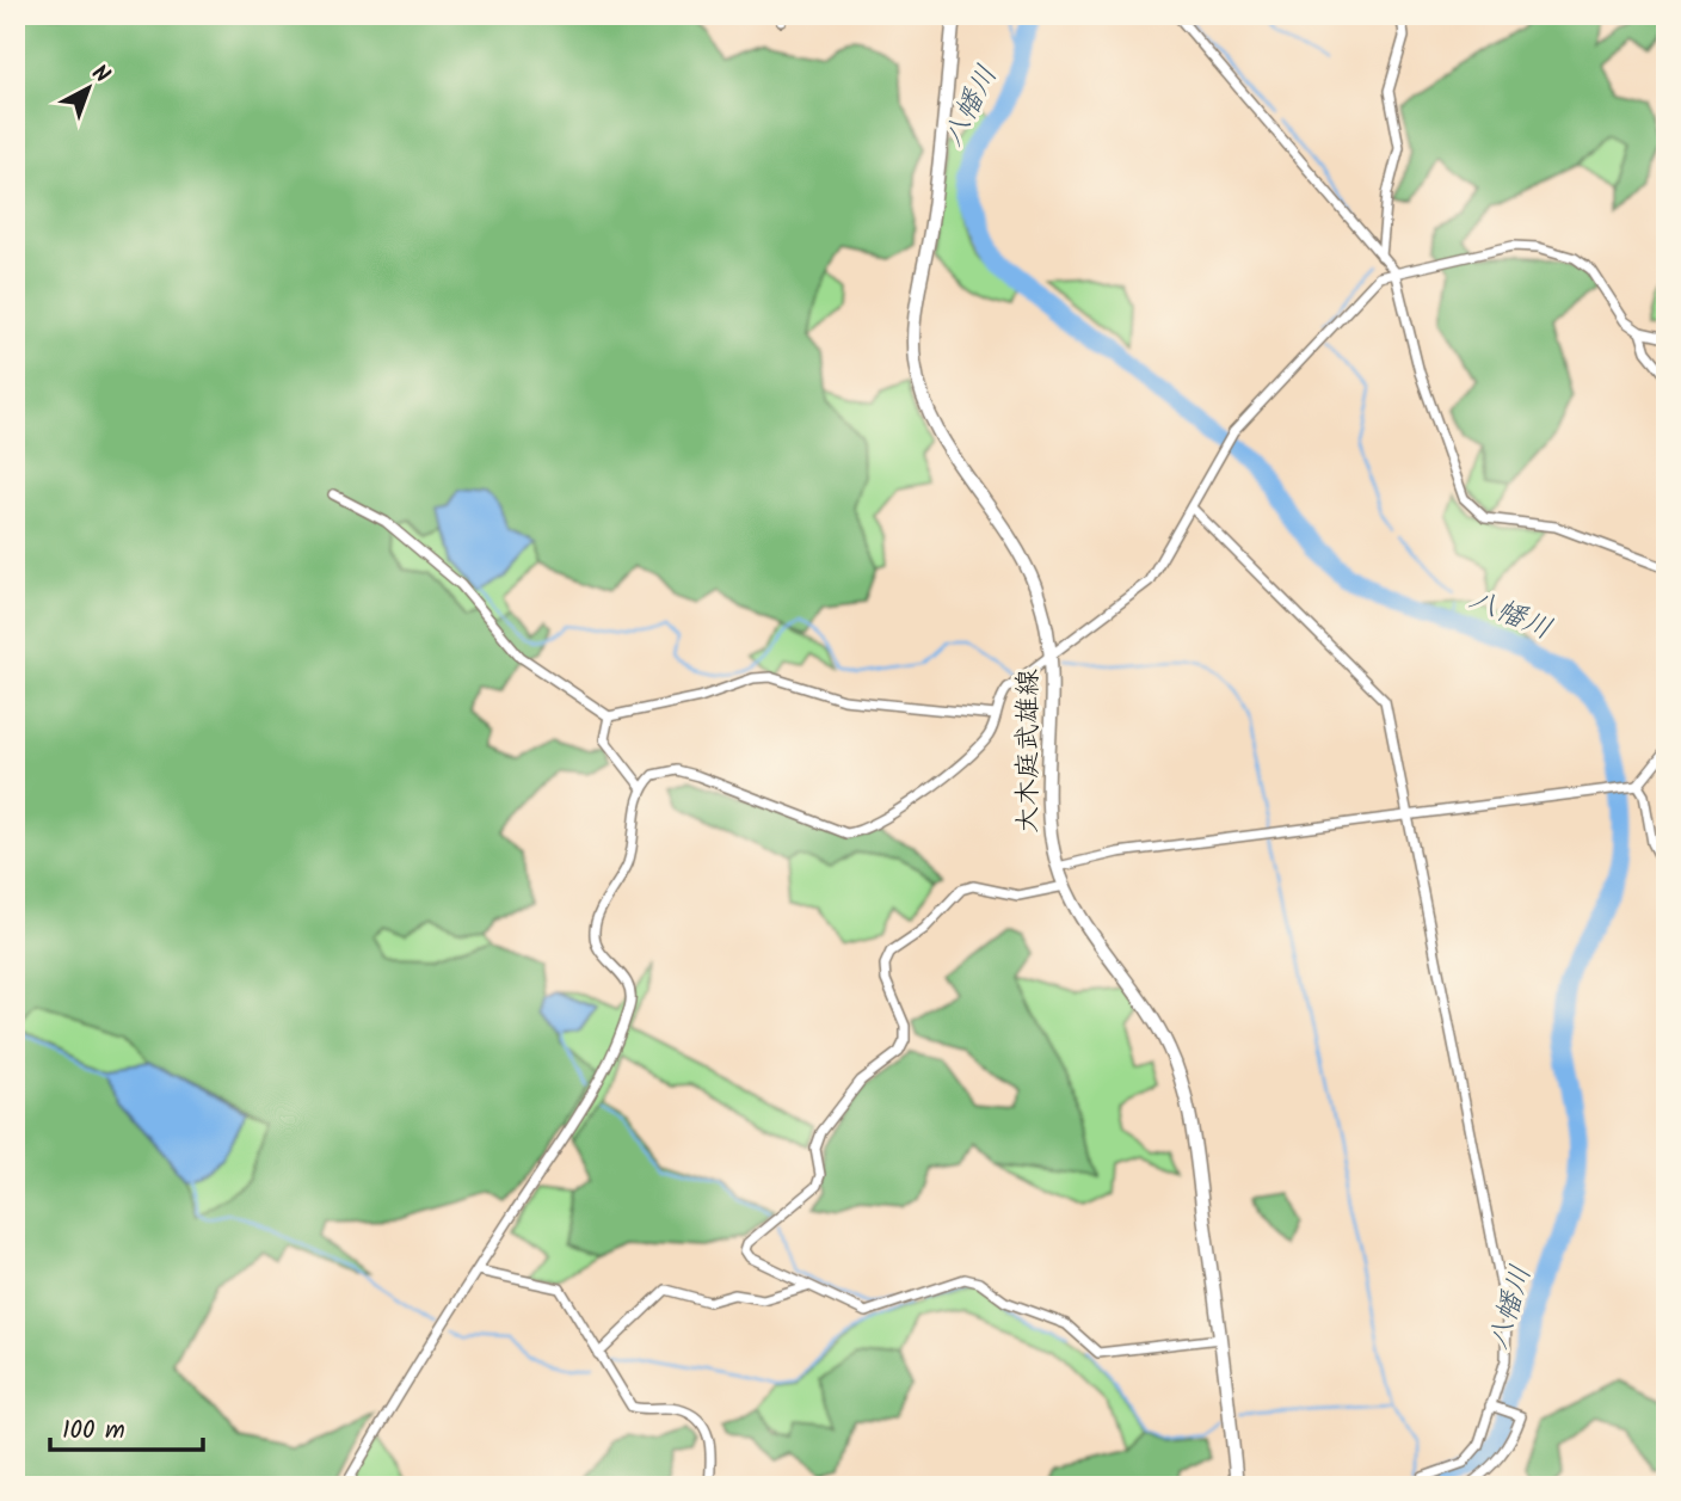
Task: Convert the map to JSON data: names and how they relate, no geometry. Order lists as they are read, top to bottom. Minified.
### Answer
{"streets":{"main road":["大木庭武雄線"]},"water":["八幡川"],"scale_bar":"100 m","north":"top right"}
